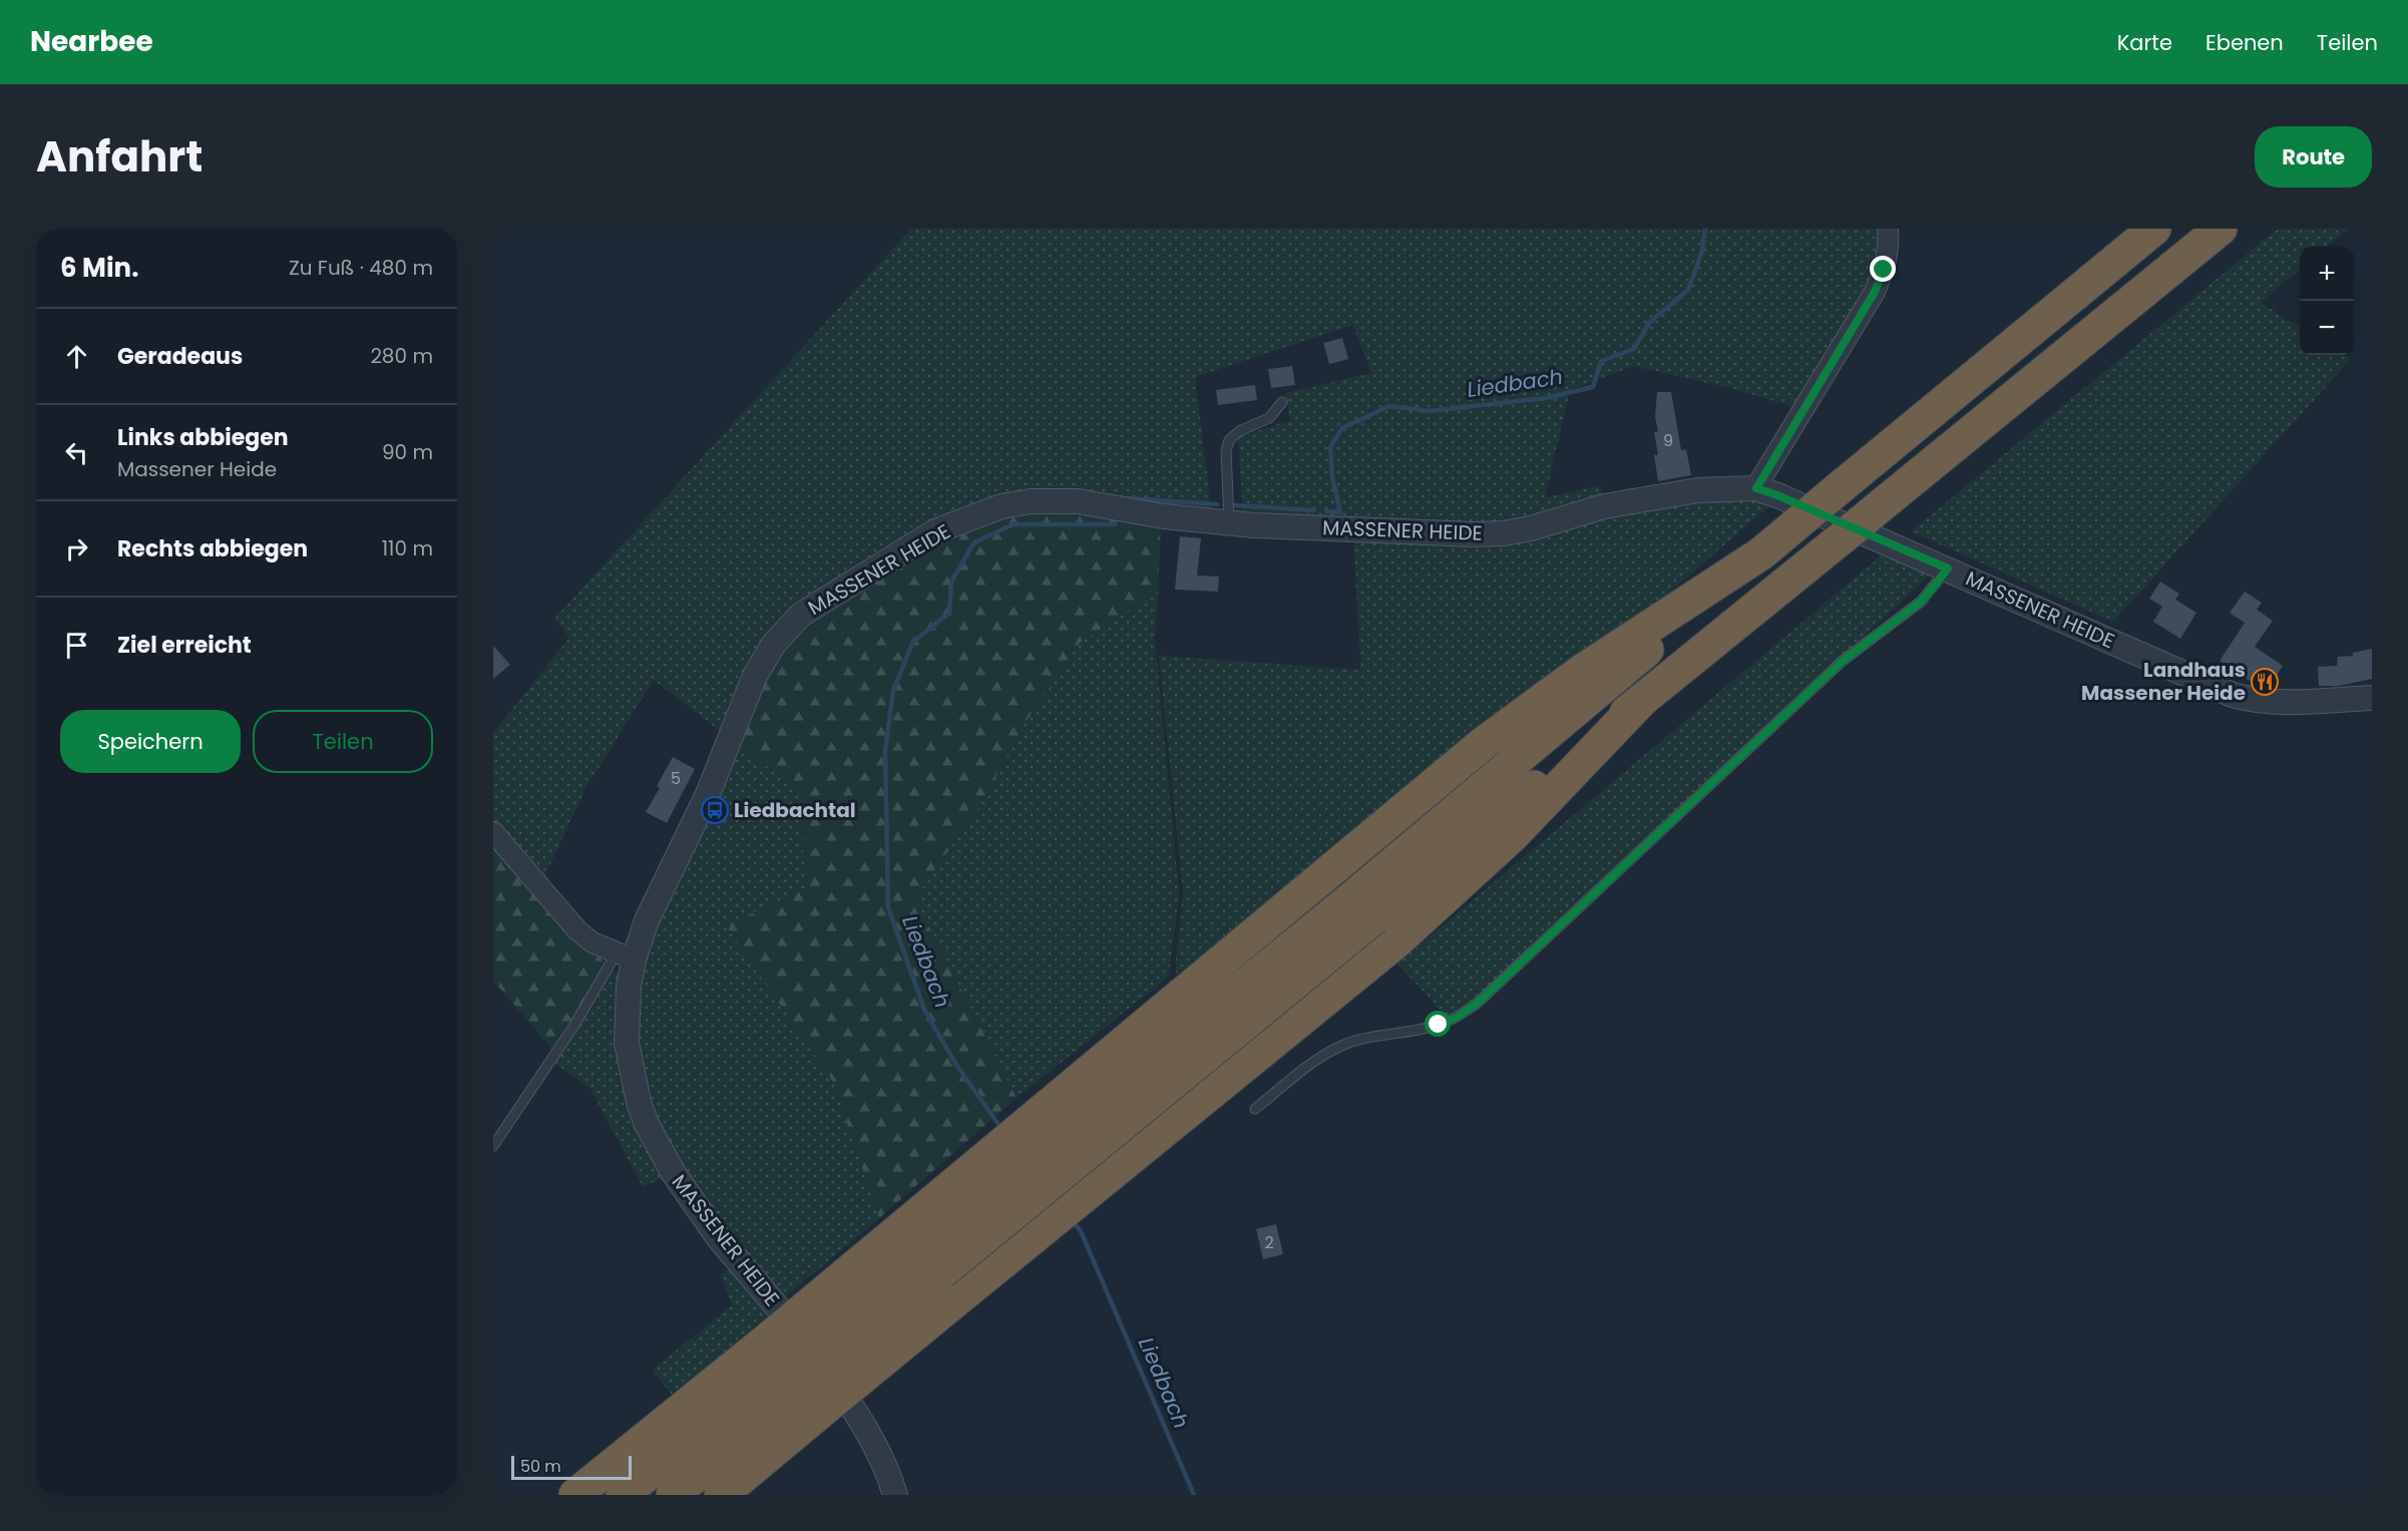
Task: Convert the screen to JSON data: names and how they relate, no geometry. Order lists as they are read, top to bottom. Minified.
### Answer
{"streets":{"street":["MASSENER HEIDE"]},"water":["Liedbach"],"places":{"restaurant":["Landhaus Massener Heide"],"bus stop":["Liedbachtal"]},"house_numbers":["9","5","2"],"scale_bar":"50 m","page":{"header":"Nearbee","nav":["Karte","Ebenen","Teilen"],"title":"Anfahrt","buttons":["Route",["Speichern","Teilen"]],"heading":["6 Min.","Zu Fuß · 480 m"],"map_buttons":["+","−"],"list":[["Geradeaus","280 m"],["Links abbiegen","Massener Heide","90 m"],["Rechts abbiegen","110 m"],"Ziel erreicht"],"scale":"50 m"}}
